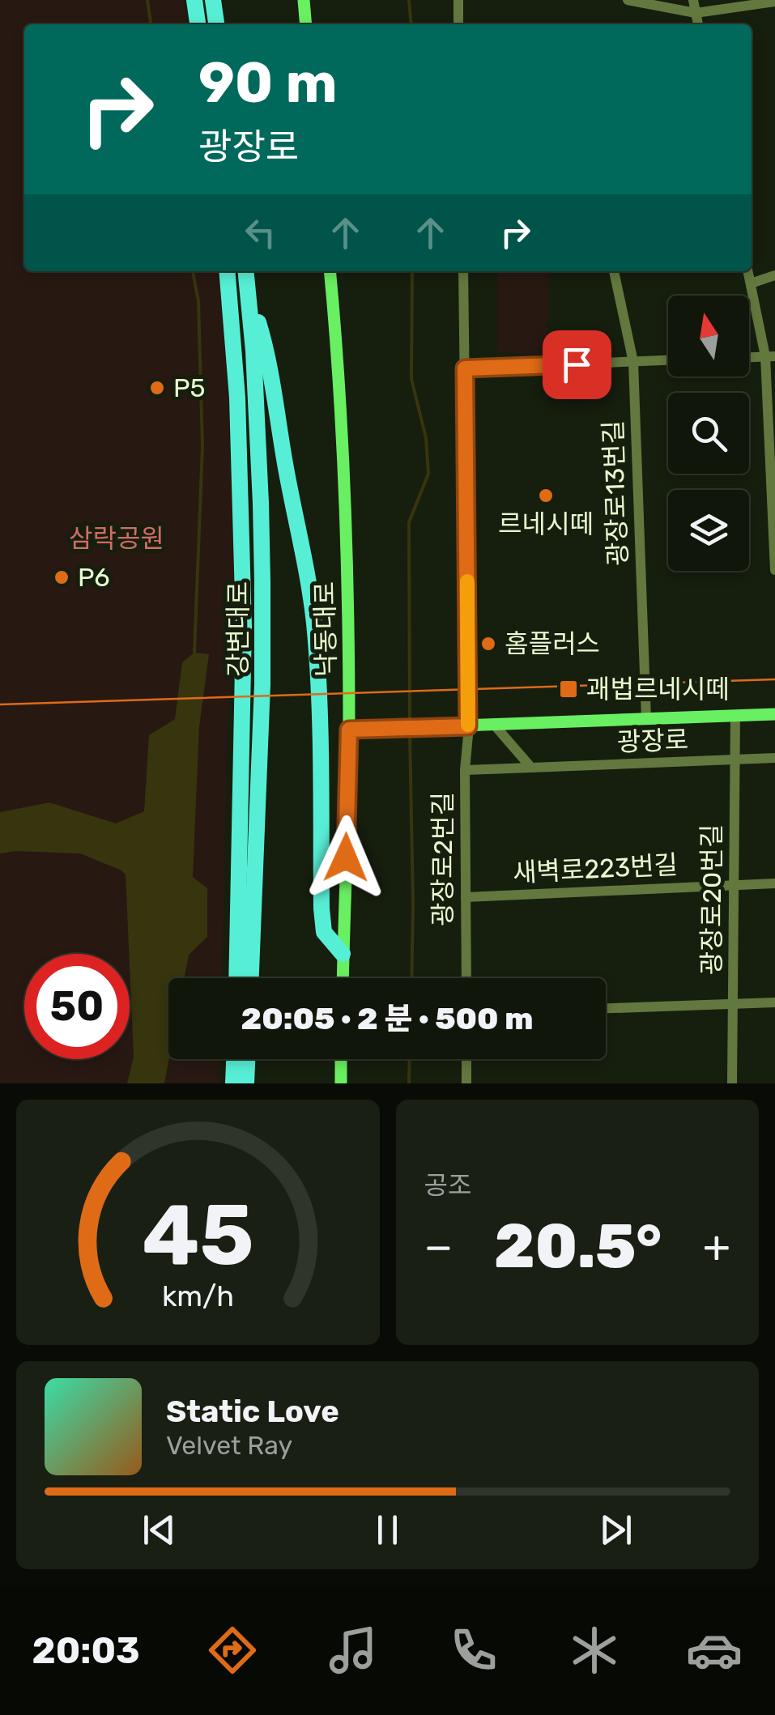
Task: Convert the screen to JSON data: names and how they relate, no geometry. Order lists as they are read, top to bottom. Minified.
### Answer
{"streets":{"highway":["강변대로"],"main road":["낙동대로","광장로"],"street":["광장로13번길","광장로2번길","새벽로223번길","광장로20번길"]},"crossings":[["광장로13번길","광장로"],["낙동대로","광장로"],["광장로","광장로2번길"],["광장로","광장로20번길"],["광장로2번길","새벽로223번길"],["새벽로223번길","광장로20번길"]],"parks":["삼락공원"],"places":{"other":["P5","르네시떼","P6","홈플러스"],"transit":["괘법르네시떼"]},"north":"top","page":{"turn":["90 m","광장로"],"limit":"50","trip":"20:05 · 2 분 · 500 m","tile":"공조","heat":["−","20.5°","+"],"song":["Static Love","Velvet Ray"],"tabs":"20:03","gauge":["45","km/h"]}}
